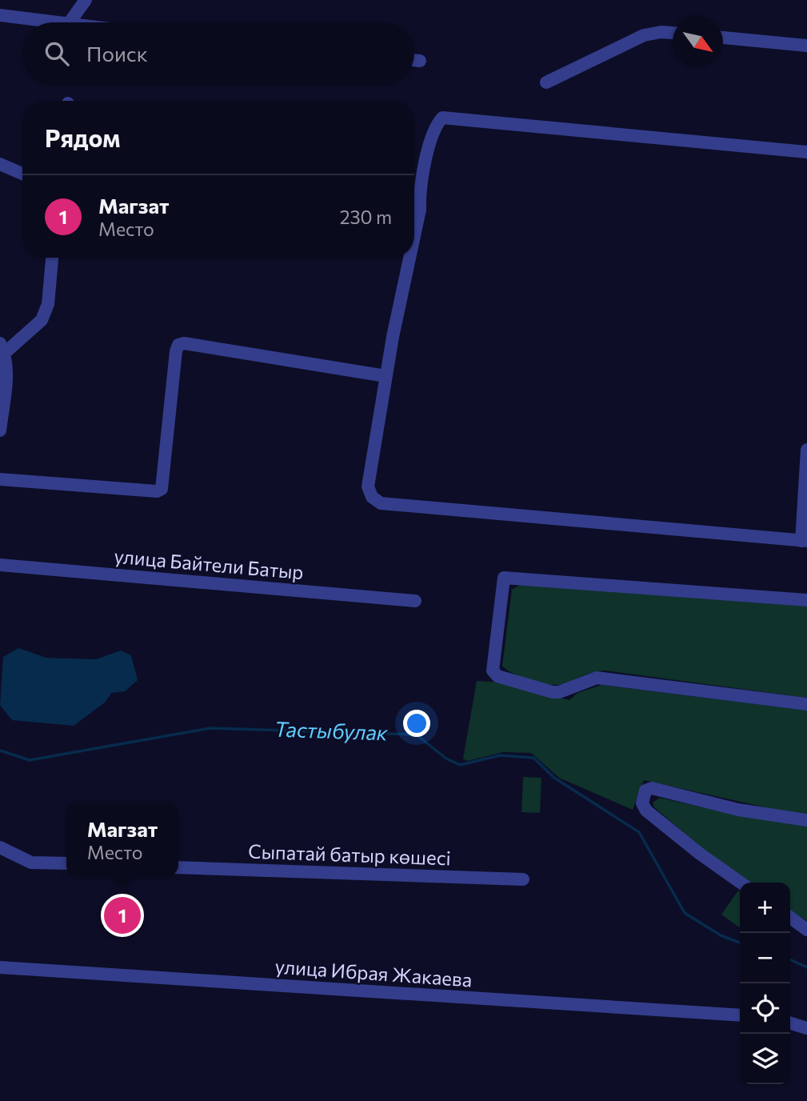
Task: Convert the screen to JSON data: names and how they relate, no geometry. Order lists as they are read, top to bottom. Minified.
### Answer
{"streets":{"street":["улица Байтели Батыр","Сыпатай батыр көшесі","улица Ибрая Жакаева"]},"water":["Тастыбулак"],"north":"bottom right","page":{"search":"Поиск","heading":"Рядом","list":[{"mark":"1","name":"Магзат","note":"Место","value":"230 m"}],"popup":["Магзат","Место"],"map_buttons":["+","−"],"pins":"1"}}
